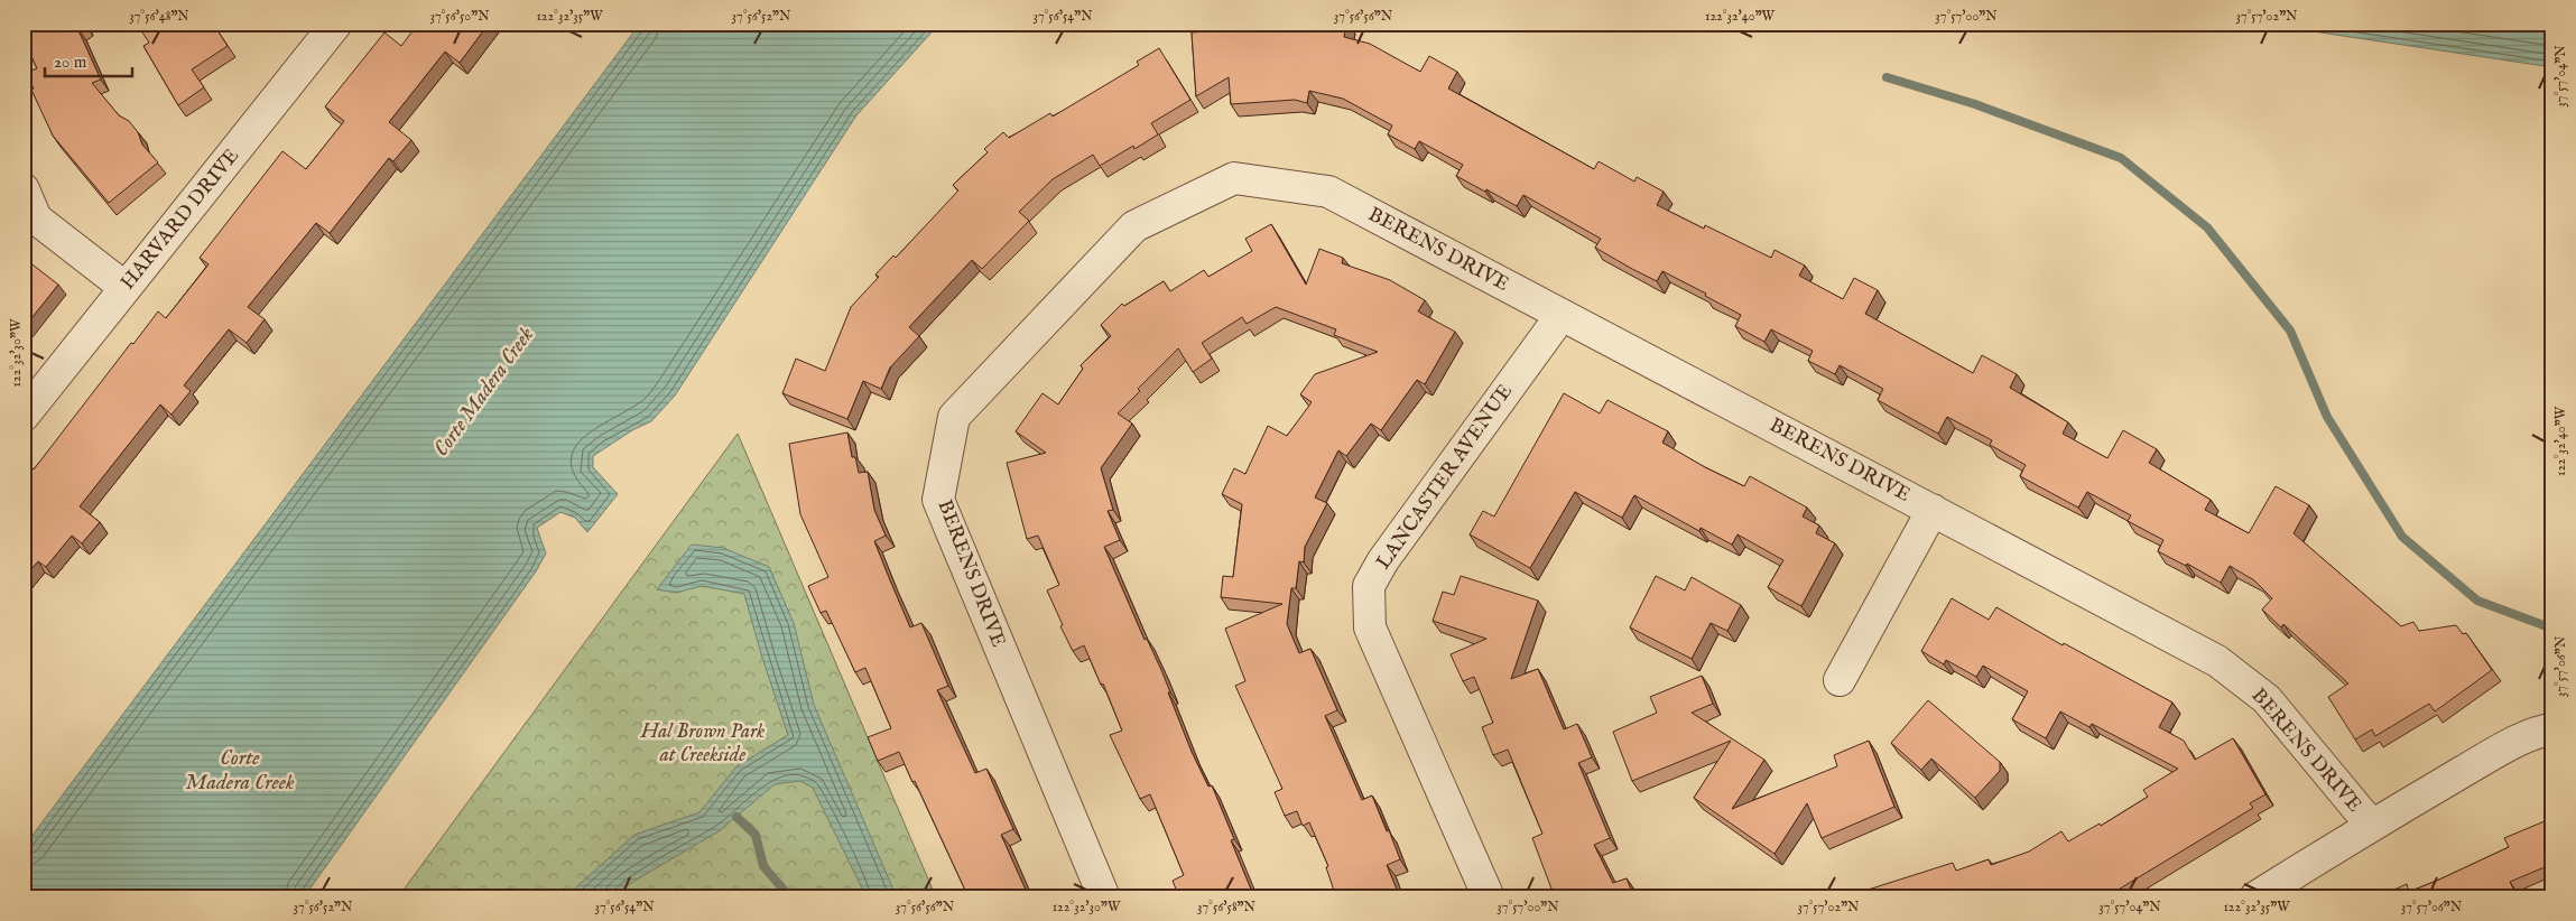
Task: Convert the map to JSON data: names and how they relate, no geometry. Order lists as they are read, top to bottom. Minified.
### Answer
{"streets":{"street":["HARVARD DRIVE","BERENS DRIVE","LANCASTER AVENUE"]},"crossings":[["BERENS DRIVE","LANCASTER AVENUE"]],"water":["Corte Madera Creek"],"parks":["Hal Brown Park at Creekside"],"scale_bar":"20 m","coordinates":["37°56'48\"N","37°56'50\"N","122°32'35\"W","37°56'52\"N","37°56'54\"N","37°56'56\"N","122°32'40\"W","37°57'00\"N","37°57'02\"N","37°57'04\"N","122°32'30\"W","37°57'06\"N","37°56'58\"N"]}
